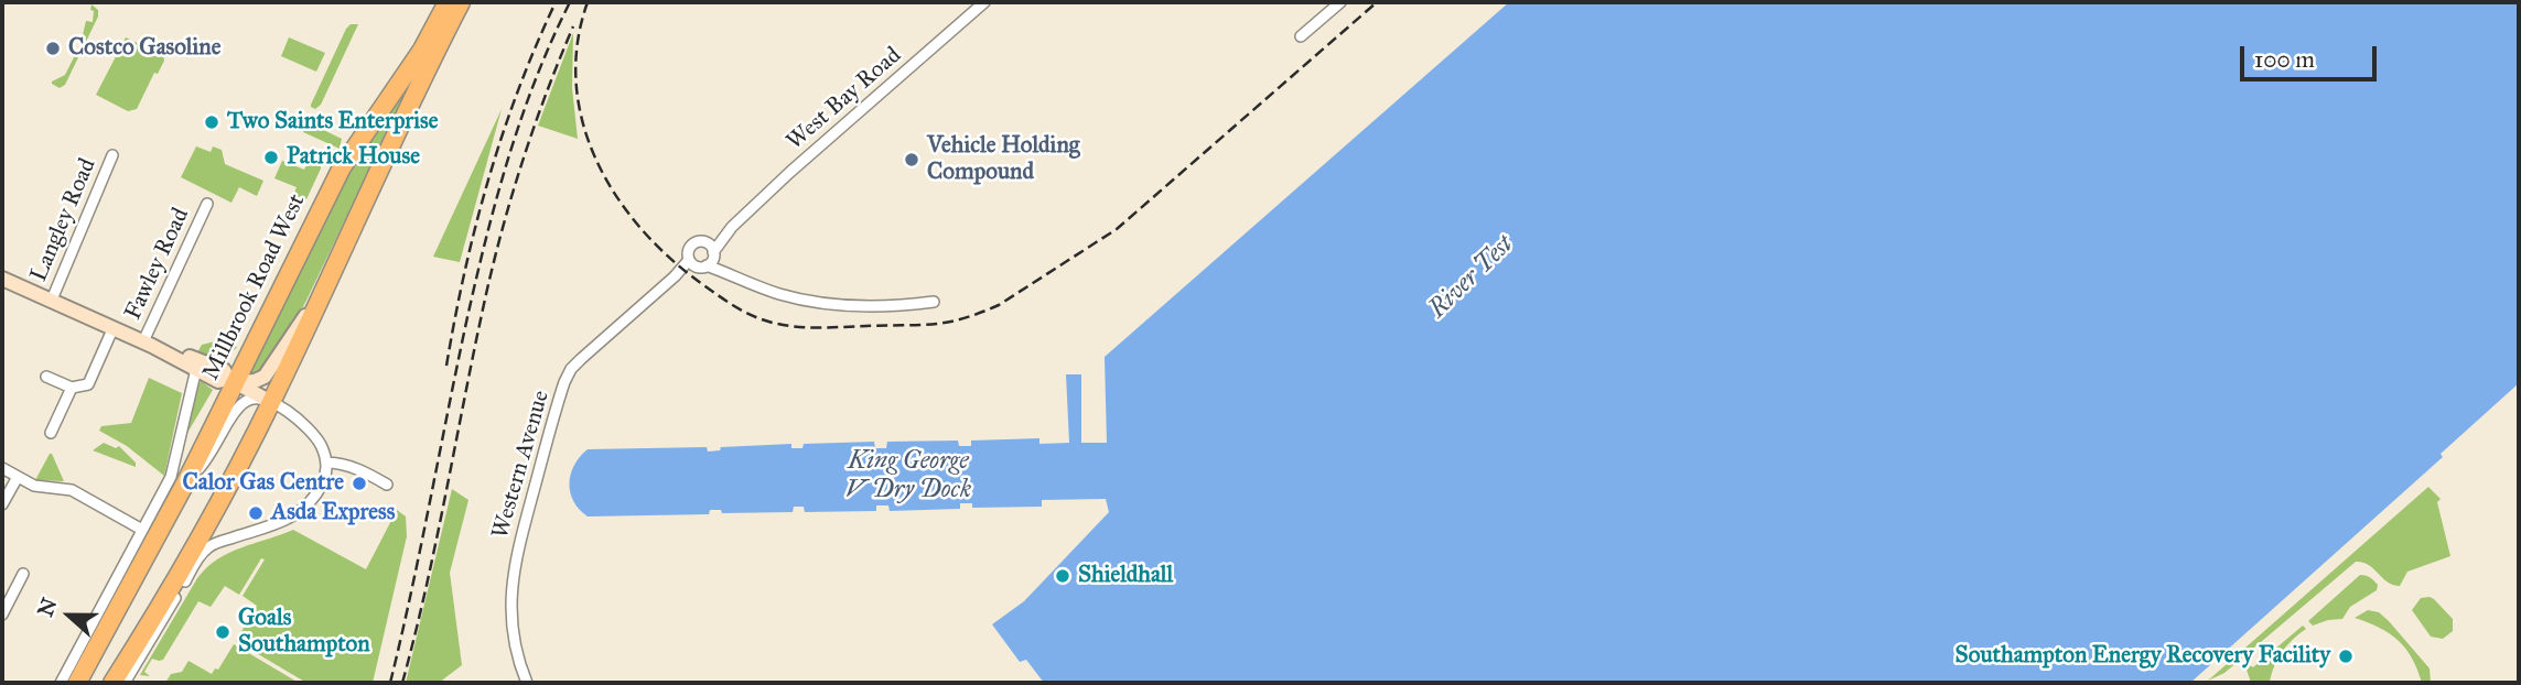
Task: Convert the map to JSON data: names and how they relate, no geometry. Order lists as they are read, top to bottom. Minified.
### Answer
{"streets":{"highway":["Millbrook Road West"],"street":["West Bay Road","Langley Road","Fawley Road","Western Avenue"]},"crossings":[["West Bay Road","Western Avenue"]],"water":["River Test","King George V Dry Dock"],"places":["Costco Gasoline","Two Saints Enterprise","Patrick House","Vehicle Holding Compound","Calor Gas Centre","Asda Express","Shieldhall","Goals Southampton","Southampton Energy Recovery Facility"],"scale_bar":"100 m","north":"left"}
